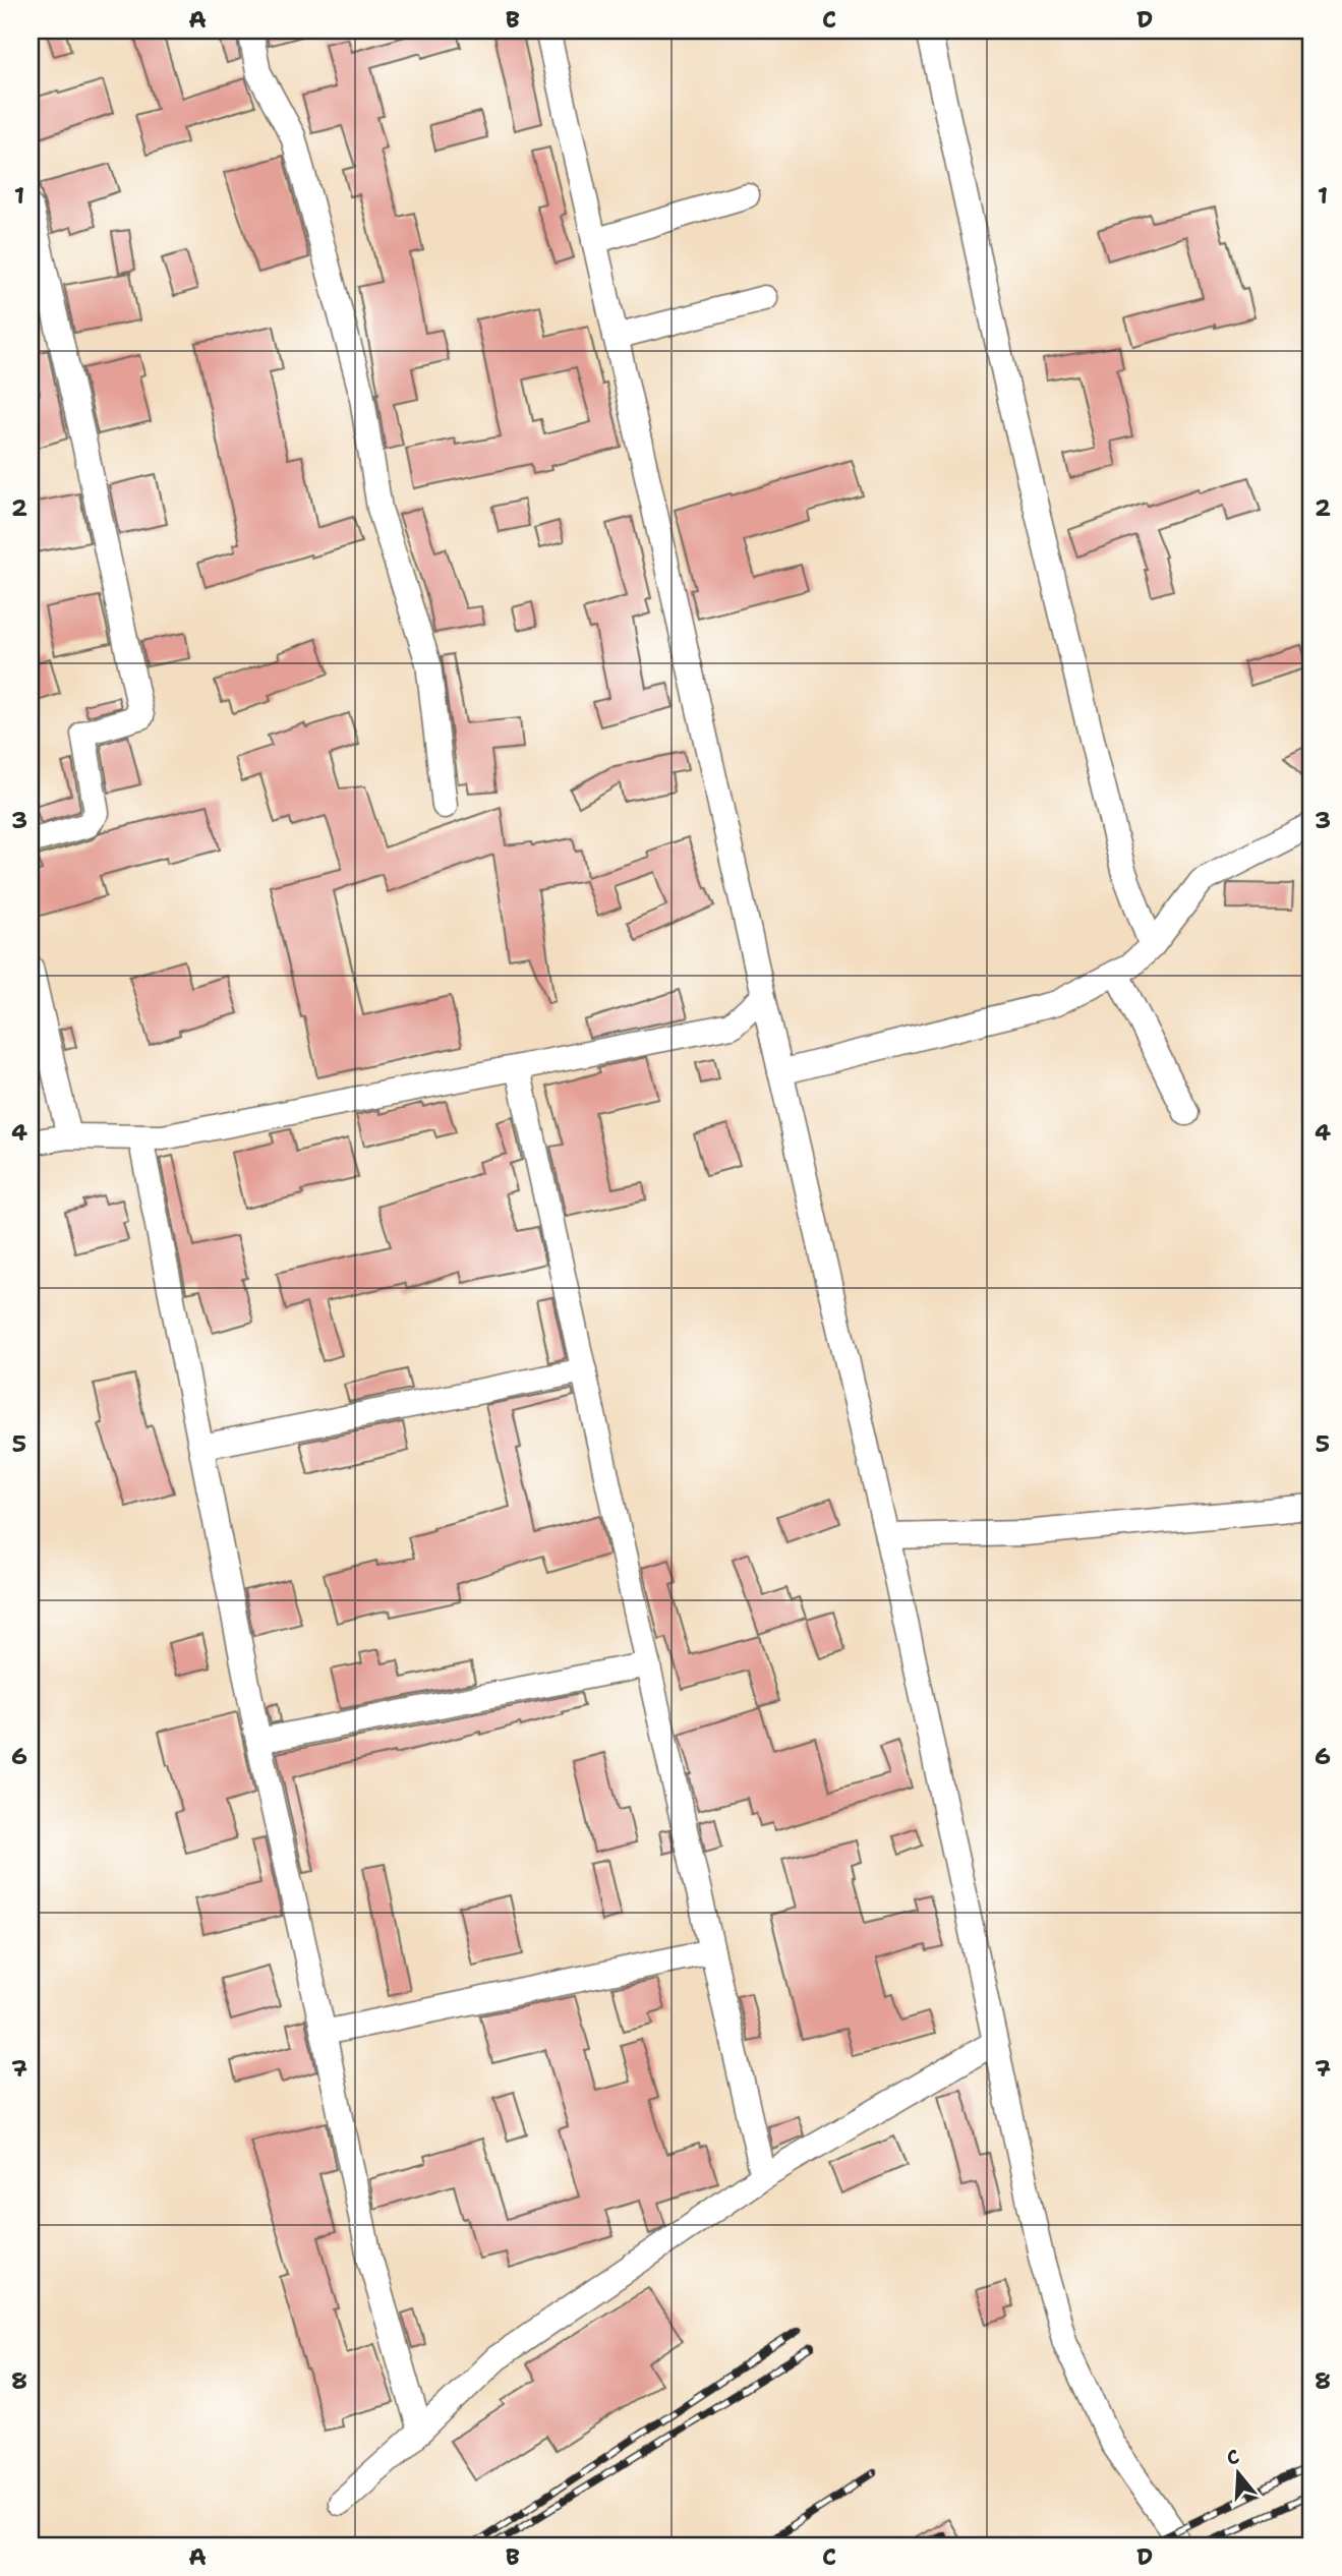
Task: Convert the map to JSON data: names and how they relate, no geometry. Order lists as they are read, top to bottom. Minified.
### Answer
{"north":"top","grid":{"columns":["A","B","C","D"],"rows":["1","2","3","4","5","6","7","8"]}}
